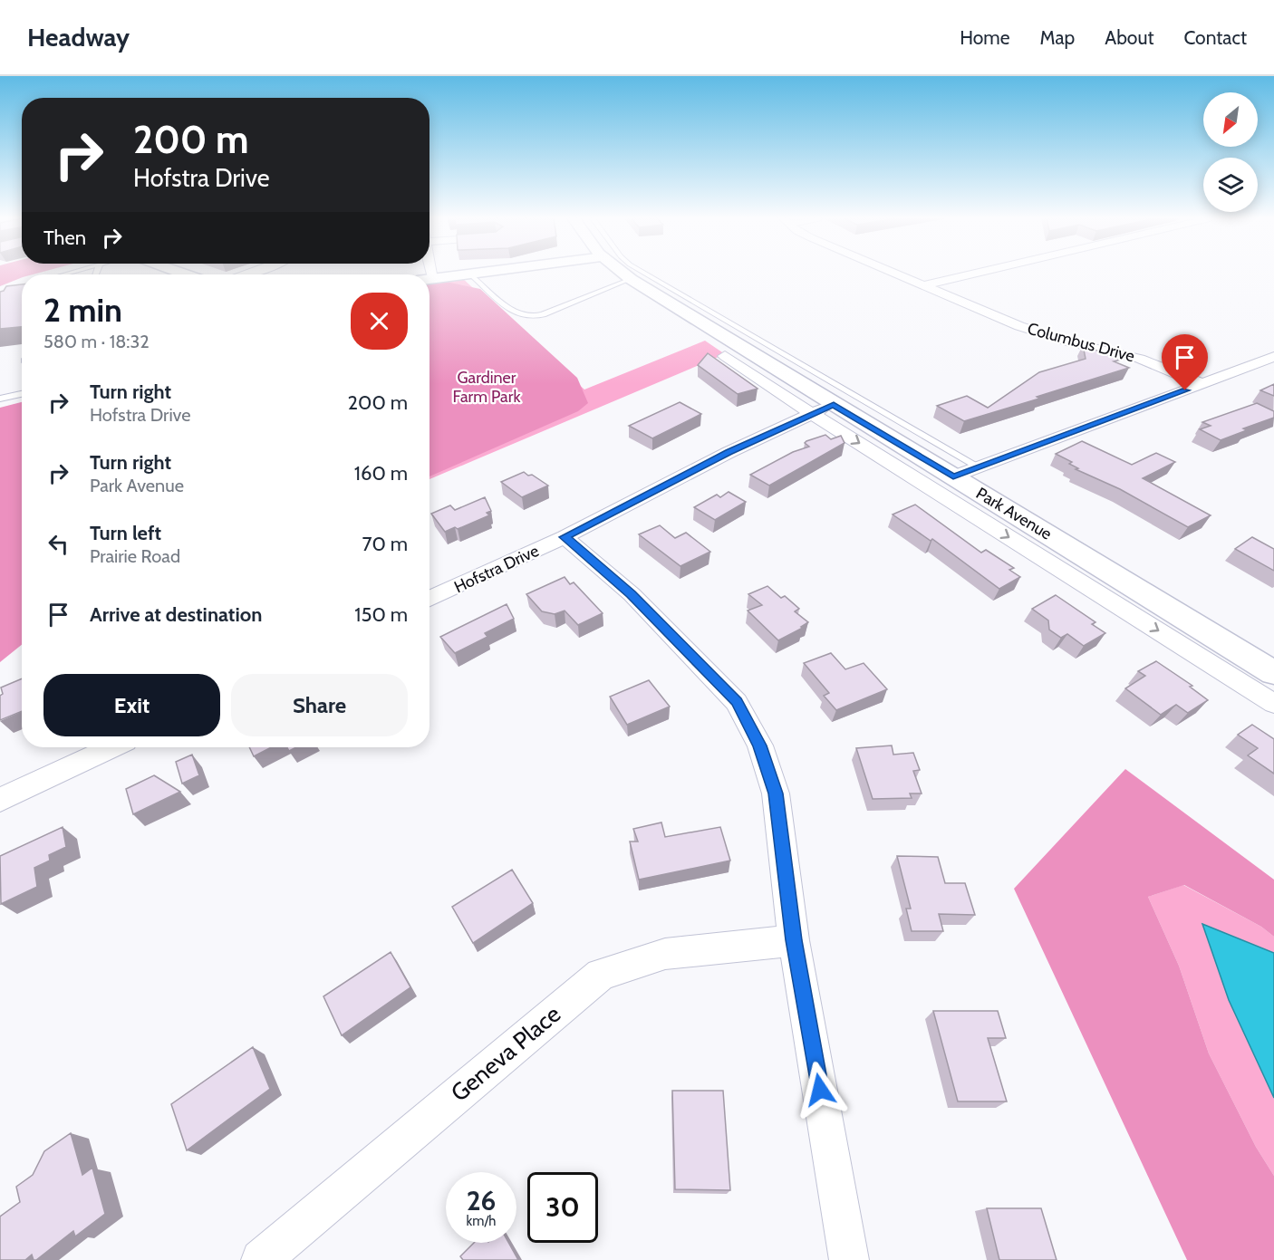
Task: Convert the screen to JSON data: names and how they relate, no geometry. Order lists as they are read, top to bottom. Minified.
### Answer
{"streets":{"main road":["Park Avenue"],"street":["Columbus Drive","Hofstra Drive","Geneva Place"]},"crossings":[["Park Avenue","Hofstra Drive"]],"parks":["Gardiner Farm Park"],"north":"bottom left","page":{"header":"Headway","nav":["Home","Map","About","Contact"],"turn":["200 m","Hofstra Drive"],"then":"Then","heading":["2 min","580 m · 18:32"],"list":[{"name":"Turn right","note":"Hofstra Drive","value":"200 m"},{"name":"Turn right","note":"Park Avenue","value":"160 m"},{"name":"Turn left","note":"Prairie Road","value":"70 m"},{"name":"Arrive at destination","value":"150 m"}],"buttons":["Exit","Share"],"speed":"26 km/h","limit":"30"}}
